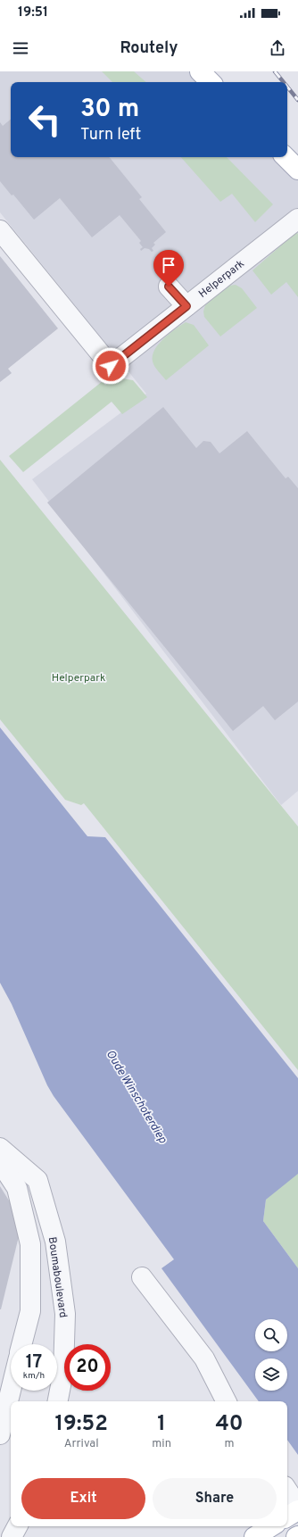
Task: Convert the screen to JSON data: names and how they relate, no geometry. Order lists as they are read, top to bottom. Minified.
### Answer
{"streets":{"street":["Helperpark","Boumaboulevard"]},"water":["Oude Winschoterdiep"],"parks":["Helperpark"],"page":{"status":"19:51","header":"Routely","turn":["30 m","Turn left"],"speed":"17 km/h","limit":"20","eta":["19:52","Arrival","1","min","40","m"],"buttons":["Exit","Share"]}}
